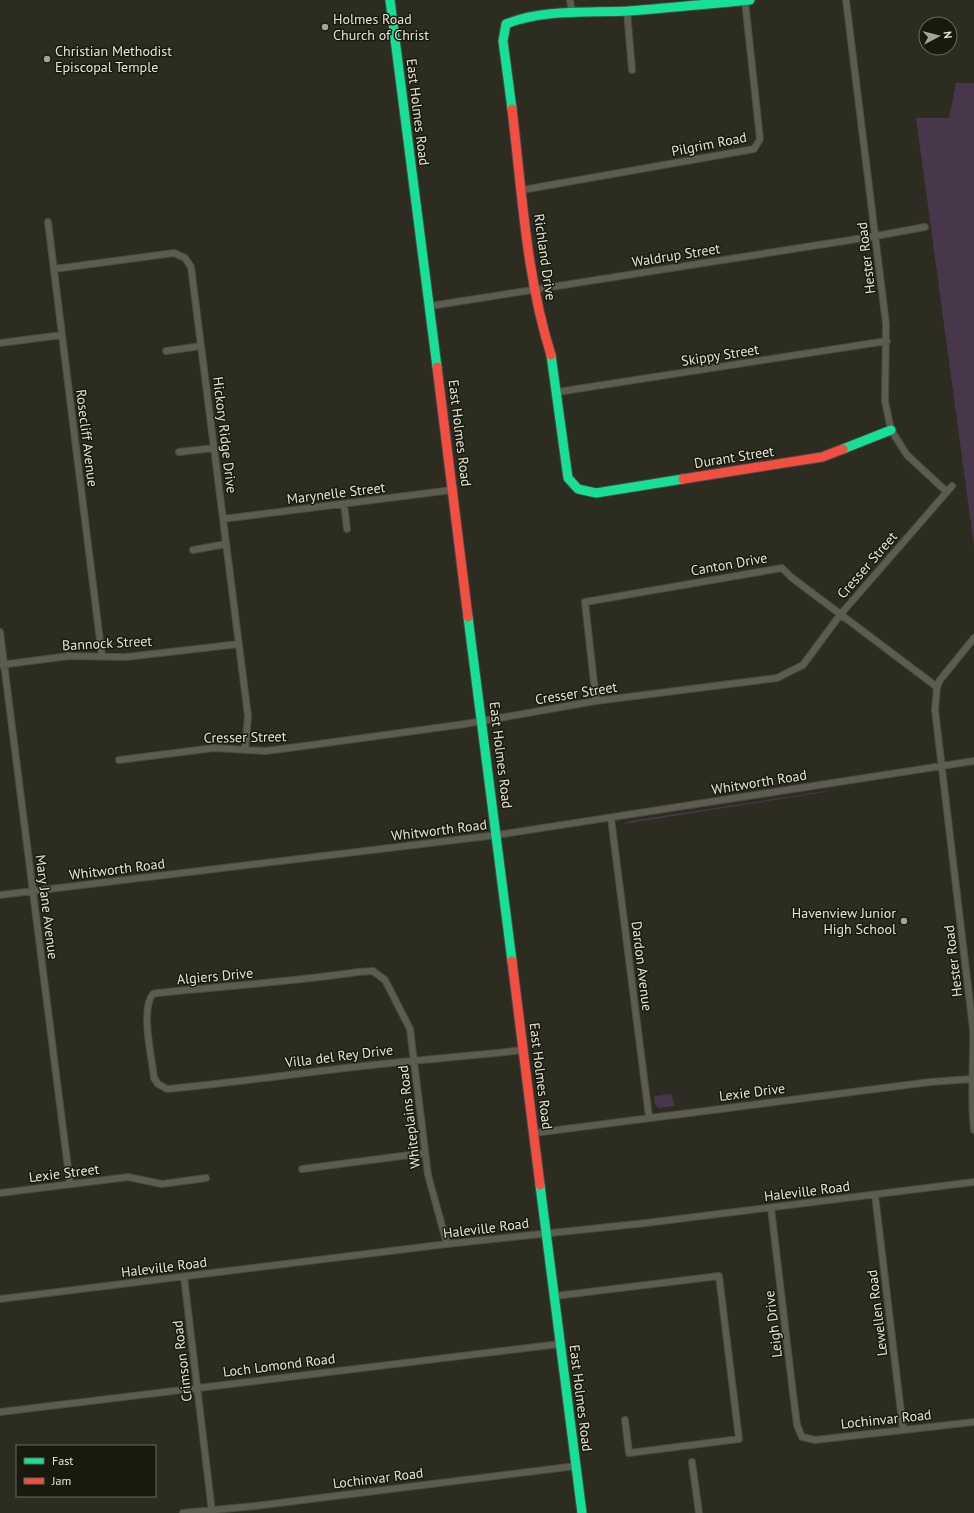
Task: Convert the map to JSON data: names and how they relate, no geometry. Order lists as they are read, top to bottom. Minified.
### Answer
{"streets":{"main road":["East Holmes Road","Richland Drive","Durant Street"],"street":["Pilgrim Road","Waldrup Street","Hester Road","Skippy Street","Hickory Ridge Drive","Rosecliff Avenue","Marynelle Street","Canton Drive","Cresser Street","Bannock Street","Whitworth Road","Mary Jane Avenue","Dardon Avenue","Algiers Drive","Villa del Rey Drive","Lexie Drive","Whiteplains Road","Lexie Street","Haleville Road","Lewellen Road","Leigh Drive","Crimson Road","Loch Lomond Road","Lochinvar Road"]},"crossings":[["East Holmes Road","Waldrup Street"],["East Holmes Road","Marynelle Street"],["East Holmes Road","Cresser Street"],["East Holmes Road","Whitworth Road"],["East Holmes Road","Villa del Rey Drive"],["East Holmes Road","Lexie Drive"],["East Holmes Road","Haleville Road"],["East Holmes Road","Loch Lomond Road"],["East Holmes Road","Lochinvar Road"],["Pilgrim Road","Richland Drive"],["Waldrup Street","Richland Drive"],["Waldrup Street","Hester Road"],["Richland Drive","Skippy Street"],["Richland Drive","Durant Street"],["Hester Road","Skippy Street"],["Hester Road","Durant Street"],["Hester Road","Canton Drive"],["Hester Road","Cresser Street"],["Hester Road","Whitworth Road"],["Hester Road","Lexie Drive"],["Hickory Ridge Drive","Rosecliff Avenue"],["Hickory Ridge Drive","Marynelle Street"],["Hickory Ridge Drive","Cresser Street"],["Hickory Ridge Drive","Bannock Street"],["Rosecliff Avenue","Bannock Street"],["Canton Drive","Cresser Street"],["Bannock Street","Mary Jane Avenue"],["Whitworth Road","Mary Jane Avenue"],["Whitworth Road","Dardon Avenue"],["Mary Jane Avenue","Lexie Street"],["Dardon Avenue","Lexie Drive"],["Algiers Drive","Villa del Rey Drive"],["Algiers Drive","Whiteplains Road"],["Villa del Rey Drive","Whiteplains Road"],["Whiteplains Road","Haleville Road"],["Haleville Road","Lewellen Road"],["Haleville Road","Leigh Drive"],["Haleville Road","Crimson Road"],["Lewellen Road","Lochinvar Road"],["Leigh Drive","Lochinvar Road"],["Crimson Road","Loch Lomond Road"],["Crimson Road","Lochinvar Road"]],"places":["Holmes Road Church of Christ","Christian Methodist Episcopal Temple","Havenview Junior High School"],"legend":["Fast","Jam"],"north":"right"}
